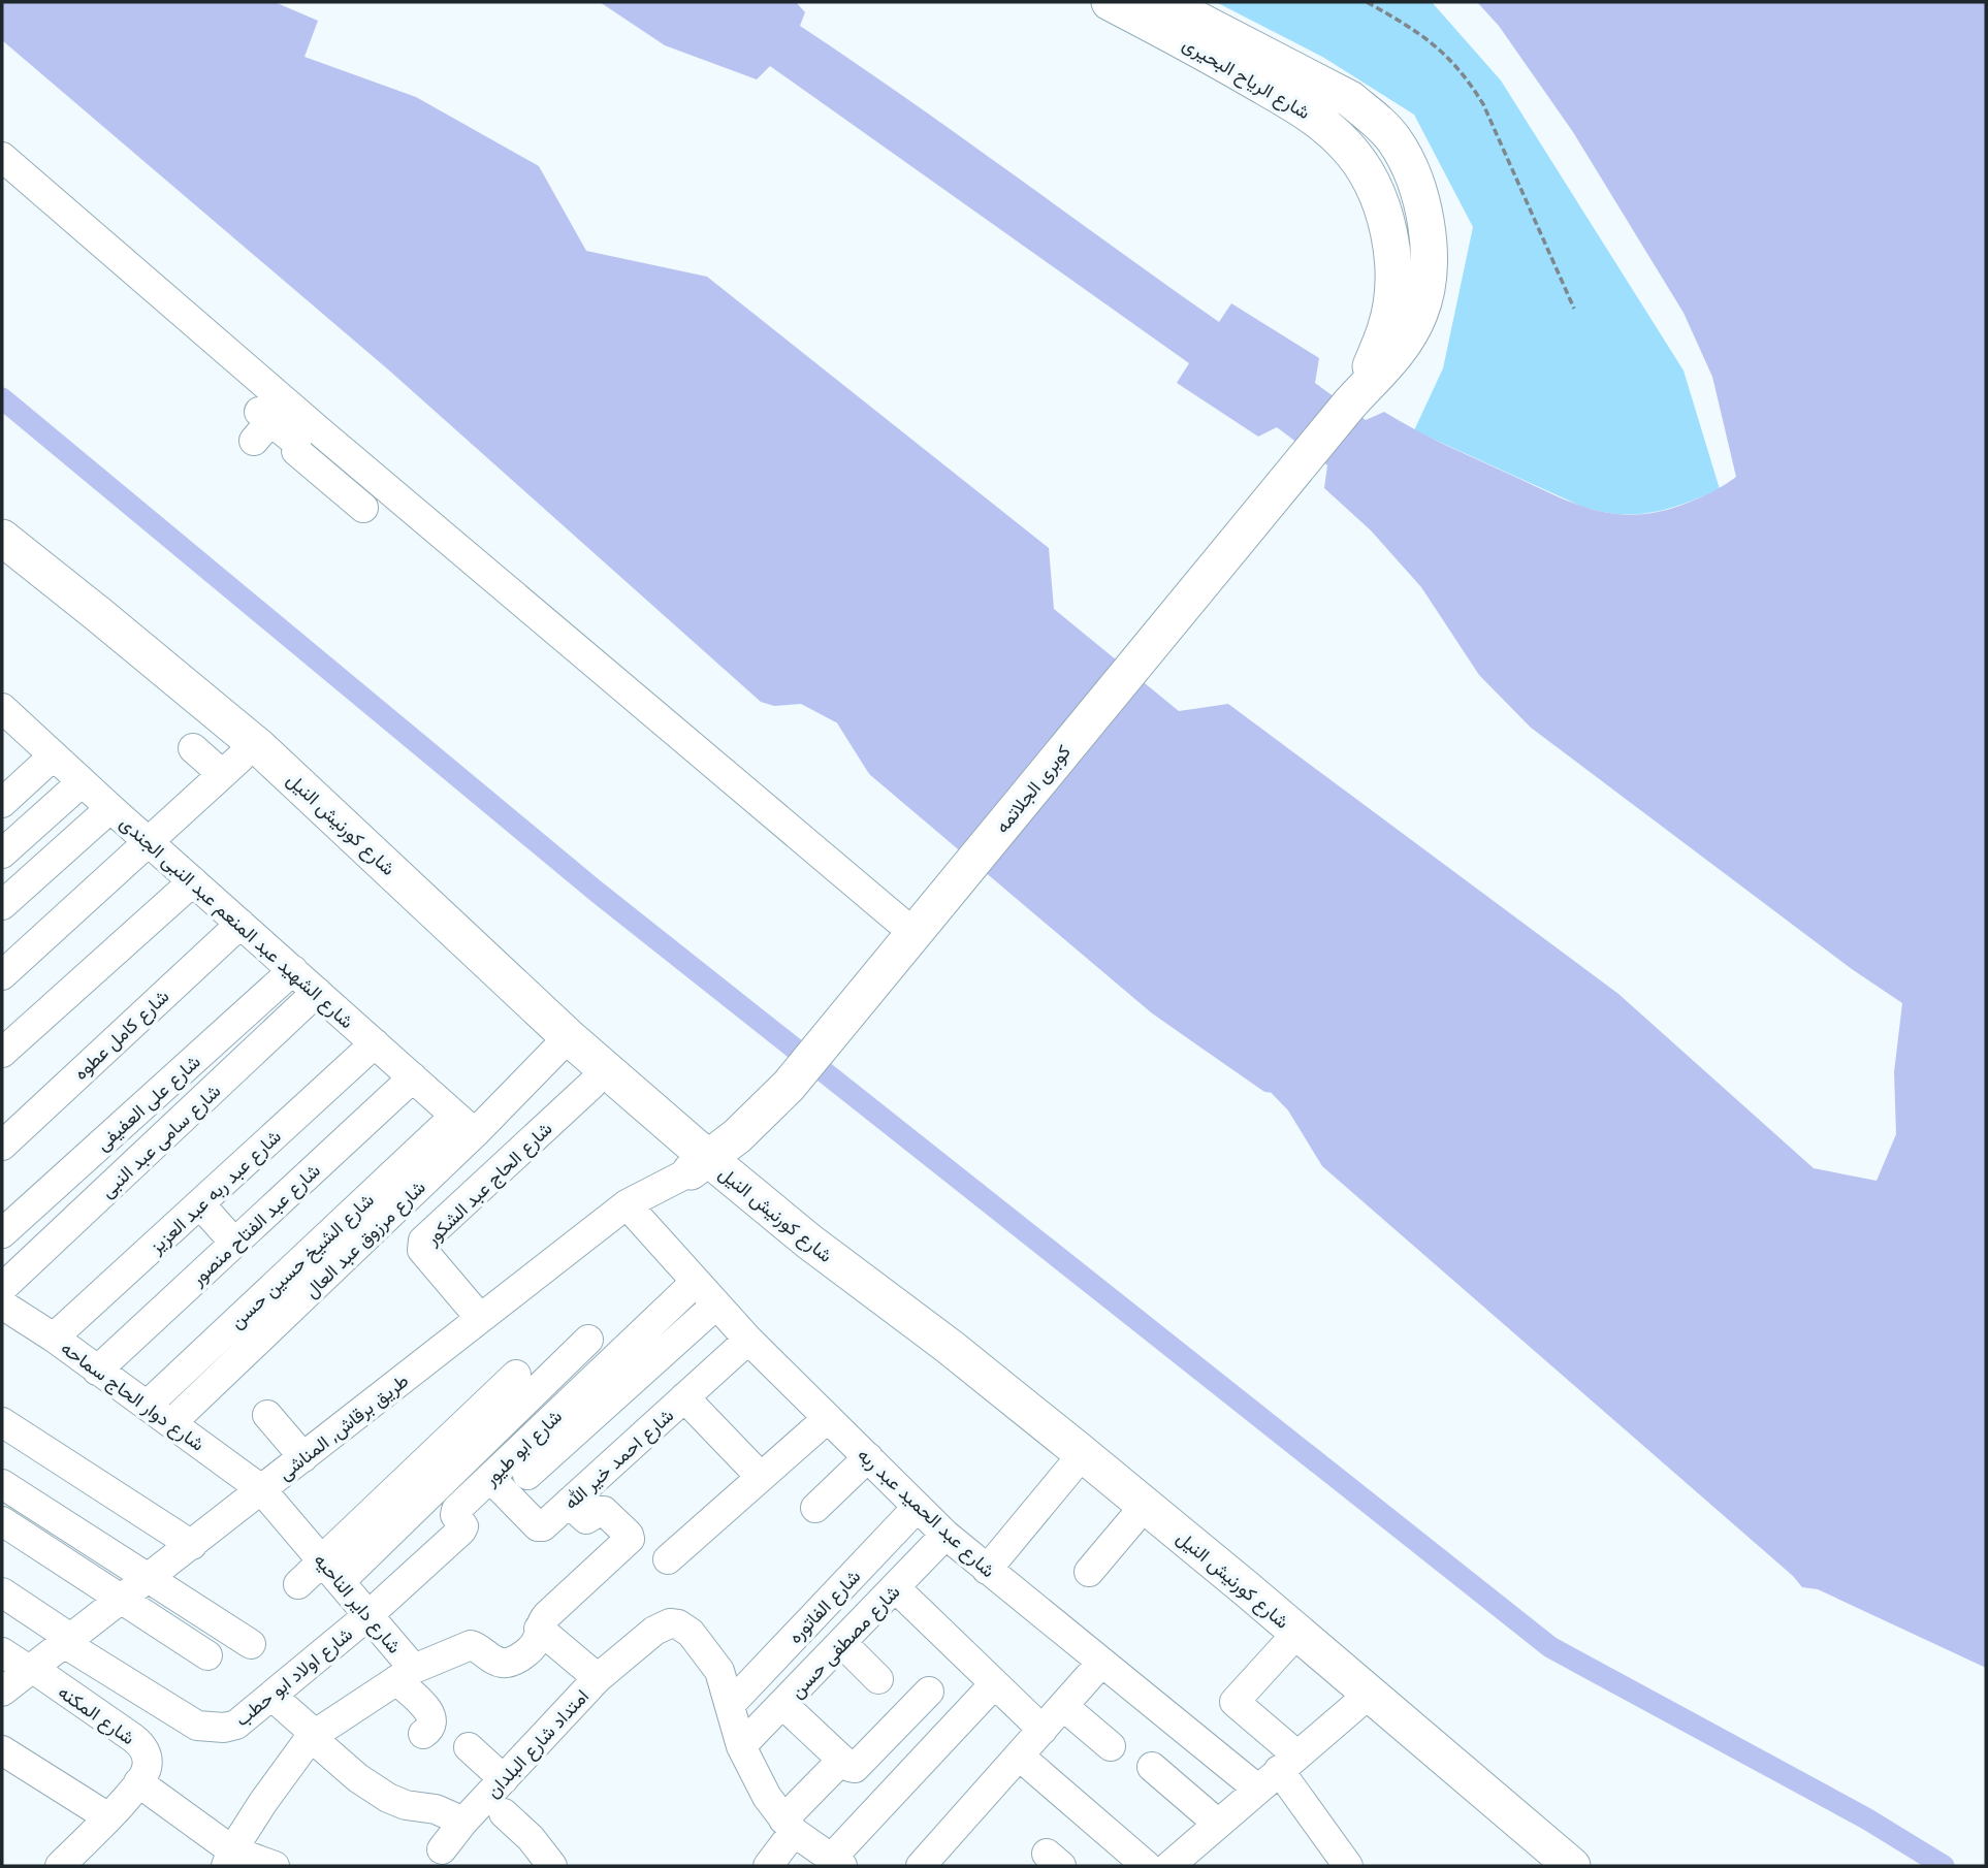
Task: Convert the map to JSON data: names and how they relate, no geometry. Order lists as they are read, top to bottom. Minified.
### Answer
{"streets":{"main road":["شارع الرياح البحيرى","كوبرى الجلاتمه","شارع كورنيش النيل"],"street":["شارع الشهيد عبد المنعم عبد النبى الجندى","شارع كامل عطوه","شارع على العفيفى","شارع سامى عبد النبى","شارع الحاج عبد الشكور","شارع عبد ربه عبد العزيز","شارع عبد الفتاح منصور","شارع مرزوق عبد العال","شارع الشيخ حسين حسن","شارع دوار الحاج سماحه","طريق برقاش, المناشى","شارع ابو طيور","شارع احمد خير الله","شارع عبد الحميد عبد ربه","شارع داير الناحيه","شارع الفاتوره","شارع مصطفى حسن","شارع اولاد ابو حطب","شارع المكنه","امتداد شارع البلدان"]},"crossings":[["شارع الرياح البحيرى","كوبرى الجلاتمه"],["كوبرى الجلاتمه","شارع كورنيش النيل"],["كوبرى الجلاتمه","طريق برقاش, المناشى"],["شارع كورنيش النيل","شارع الحاج عبد الشكور"],["شارع كورنيش النيل","شارع مرزوق عبد العال"],["شارع كورنيش النيل","طريق برقاش, المناشى"],["شارع الشهيد عبد المنعم عبد النبى الجندى","شارع كامل عطوه"],["شارع الشهيد عبد المنعم عبد النبى الجندى","شارع على العفيفى"],["شارع الشهيد عبد المنعم عبد النبى الجندى","شارع سامى عبد النبى"],["شارع الشهيد عبد المنعم عبد النبى الجندى","شارع عبد ربه عبد العزيز"],["شارع الشهيد عبد المنعم عبد النبى الجندى","شارع عبد الفتاح منصور"],["شارع الشهيد عبد المنعم عبد النبى الجندى","شارع مرزوق عبد العال"],["شارع الشهيد عبد المنعم عبد النبى الجندى","شارع الشيخ حسين حسن"],["شارع الحاج عبد الشكور","طريق برقاش, المناشى"],["شارع عبد ربه عبد العزيز","شارع دوار الحاج سماحه"],["شارع عبد الفتاح منصور","شارع دوار الحاج سماحه"],["شارع مرزوق عبد العال","شارع الشيخ حسين حسن"],["شارع مرزوق عبد العال","شارع دوار الحاج سماحه"],["شارع الشيخ حسين حسن","شارع دوار الحاج سماحه"],["شارع دوار الحاج سماحه","طريق برقاش, المناشى"],["شارع دوار الحاج سماحه","شارع داير الناحيه"],["طريق برقاش, المناشى","شارع عبد الحميد عبد ربه"],["طريق برقاش, المناشى","شارع داير الناحيه"],["طريق برقاش, المناشى","شارع اولاد ابو حطب"],["طريق برقاش, المناشى","شارع المكنه"],["شارع ابو طيور","شارع احمد خير الله"],["شارع ابو طيور","شارع عبد الحميد عبد ربه"],["شارع ابو طيور","شارع داير الناحيه"],["شارع ابو طيور","شارع اولاد ابو حطب"],["شارع احمد خير الله","شارع عبد الحميد عبد ربه"],["شارع عبد الحميد عبد ربه","شارع الفاتوره"],["شارع عبد الحميد عبد ربه","شارع مصطفى حسن"],["شارع داير الناحيه","شارع اولاد ابو حطب"],["شارع الفاتوره","امتداد شارع البلدان"]]}
